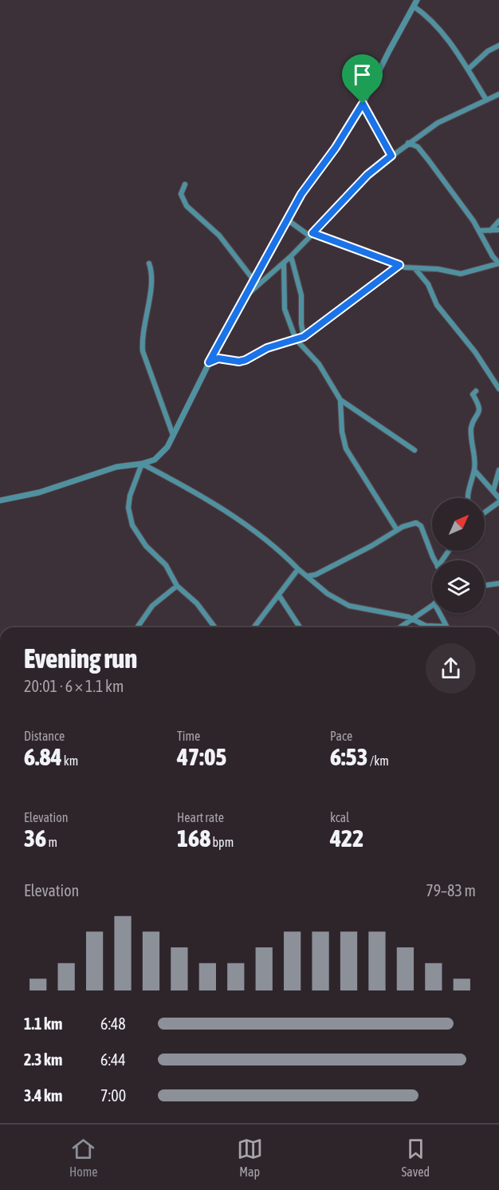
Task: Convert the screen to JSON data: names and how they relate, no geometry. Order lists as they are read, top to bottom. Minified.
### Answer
{"north":"top right","page":{"heading":["Evening run","20:01 · 6 × 1.1 km"],"stats":[["Distance","6.84 km"],["Time","47:05"],["Pace","6:53 /km"],["Elevation","36 m"],["Heart rate","168 bpm"],["kcal","422"]],"chart":["Elevation","79–83 m"],"list":[{"name":"1.1 km","note":"6:48"},{"name":"2.3 km","note":"6:44"},{"name":"3.4 km","note":"7:00"}],"tabs":["Home","Map","Saved"]}}
